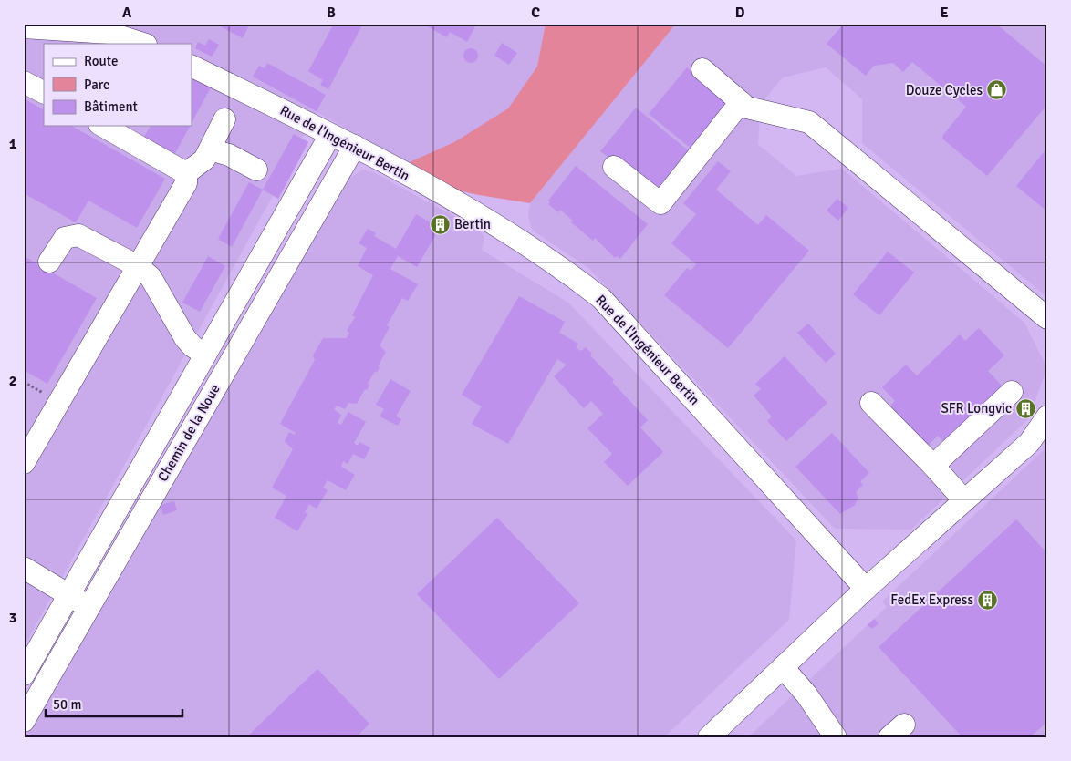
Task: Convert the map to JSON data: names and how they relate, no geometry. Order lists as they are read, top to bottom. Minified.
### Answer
{"streets":{"street":["Rue de l'Ingénieur Bertin","Chemin de la Noue"]},"crossings":[["Rue de l'Ingénieur Bertin","Chemin de la Noue"]],"places":{"shop":["Douze Cycles"],"building":["Bertin","SFR Longvic","FedEx Express"]},"legend":["Route","Parc","Bâtiment"],"scale_bar":"50 m","grid":{"columns":["A","B","C","D","E"],"rows":["1","2","3"]}}
